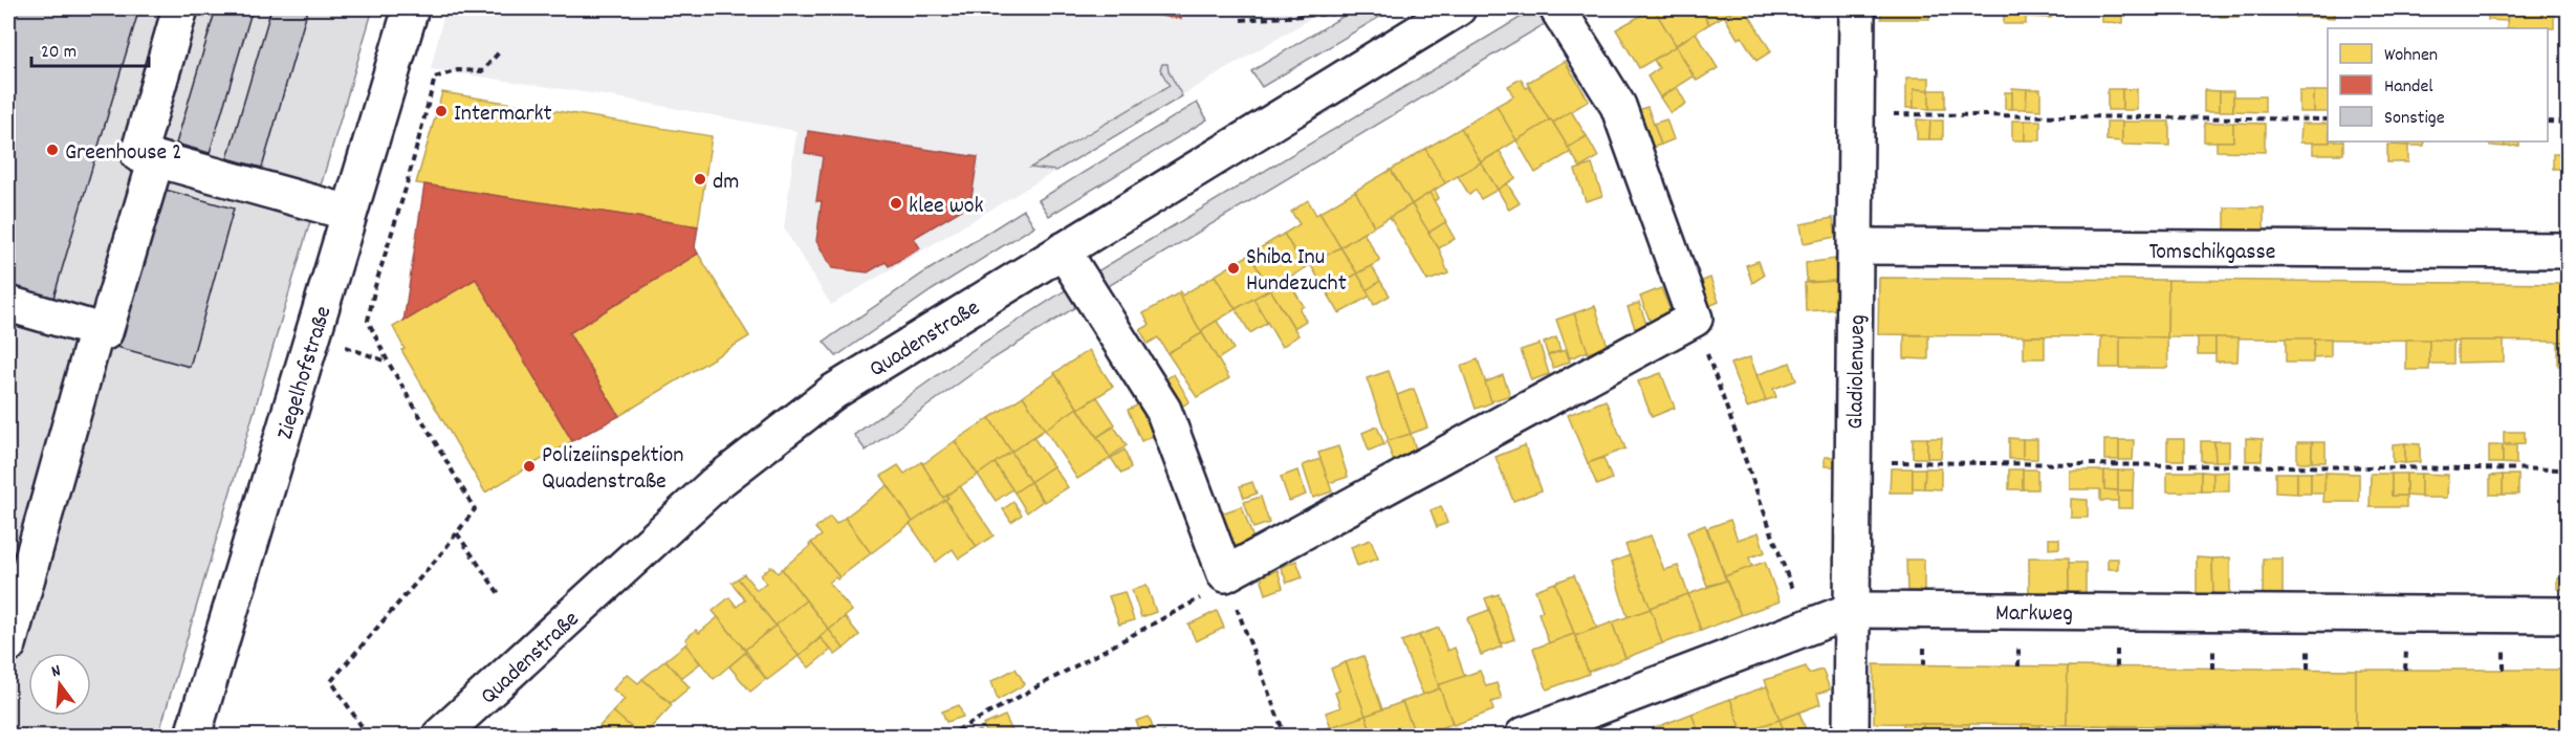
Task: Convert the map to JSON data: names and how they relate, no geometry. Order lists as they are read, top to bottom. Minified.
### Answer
{"streets":{"street":["Tomschikgasse","Quadenstraße","Ziegelhofstraße","Gladiolenweg","Markweg"]},"crossings":[["Tomschikgasse","Gladiolenweg"],["Gladiolenweg","Markweg"]],"places":["Intermarkt","Greenhouse 2","dm","klee wok","Shiba Inu Hundezucht","Polizeiinspektion Quadenstraße"],"legend":["Wohnen","Handel","Sonstige"],"scale_bar":"20 m","north":"top"}
